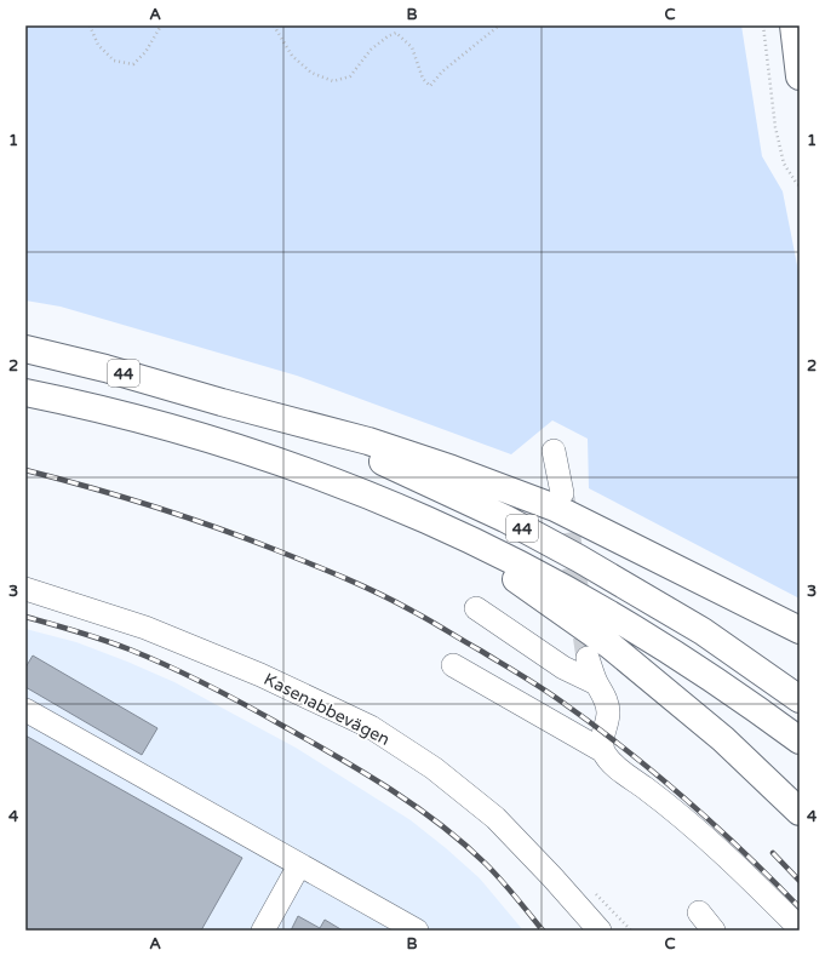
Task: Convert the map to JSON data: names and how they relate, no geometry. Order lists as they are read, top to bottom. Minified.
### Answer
{"streets":{"main road":["44"],"street":["Kasenabbevägen"]},"grid":{"columns":["A","B","C"],"rows":["1","2","3","4"]}}
